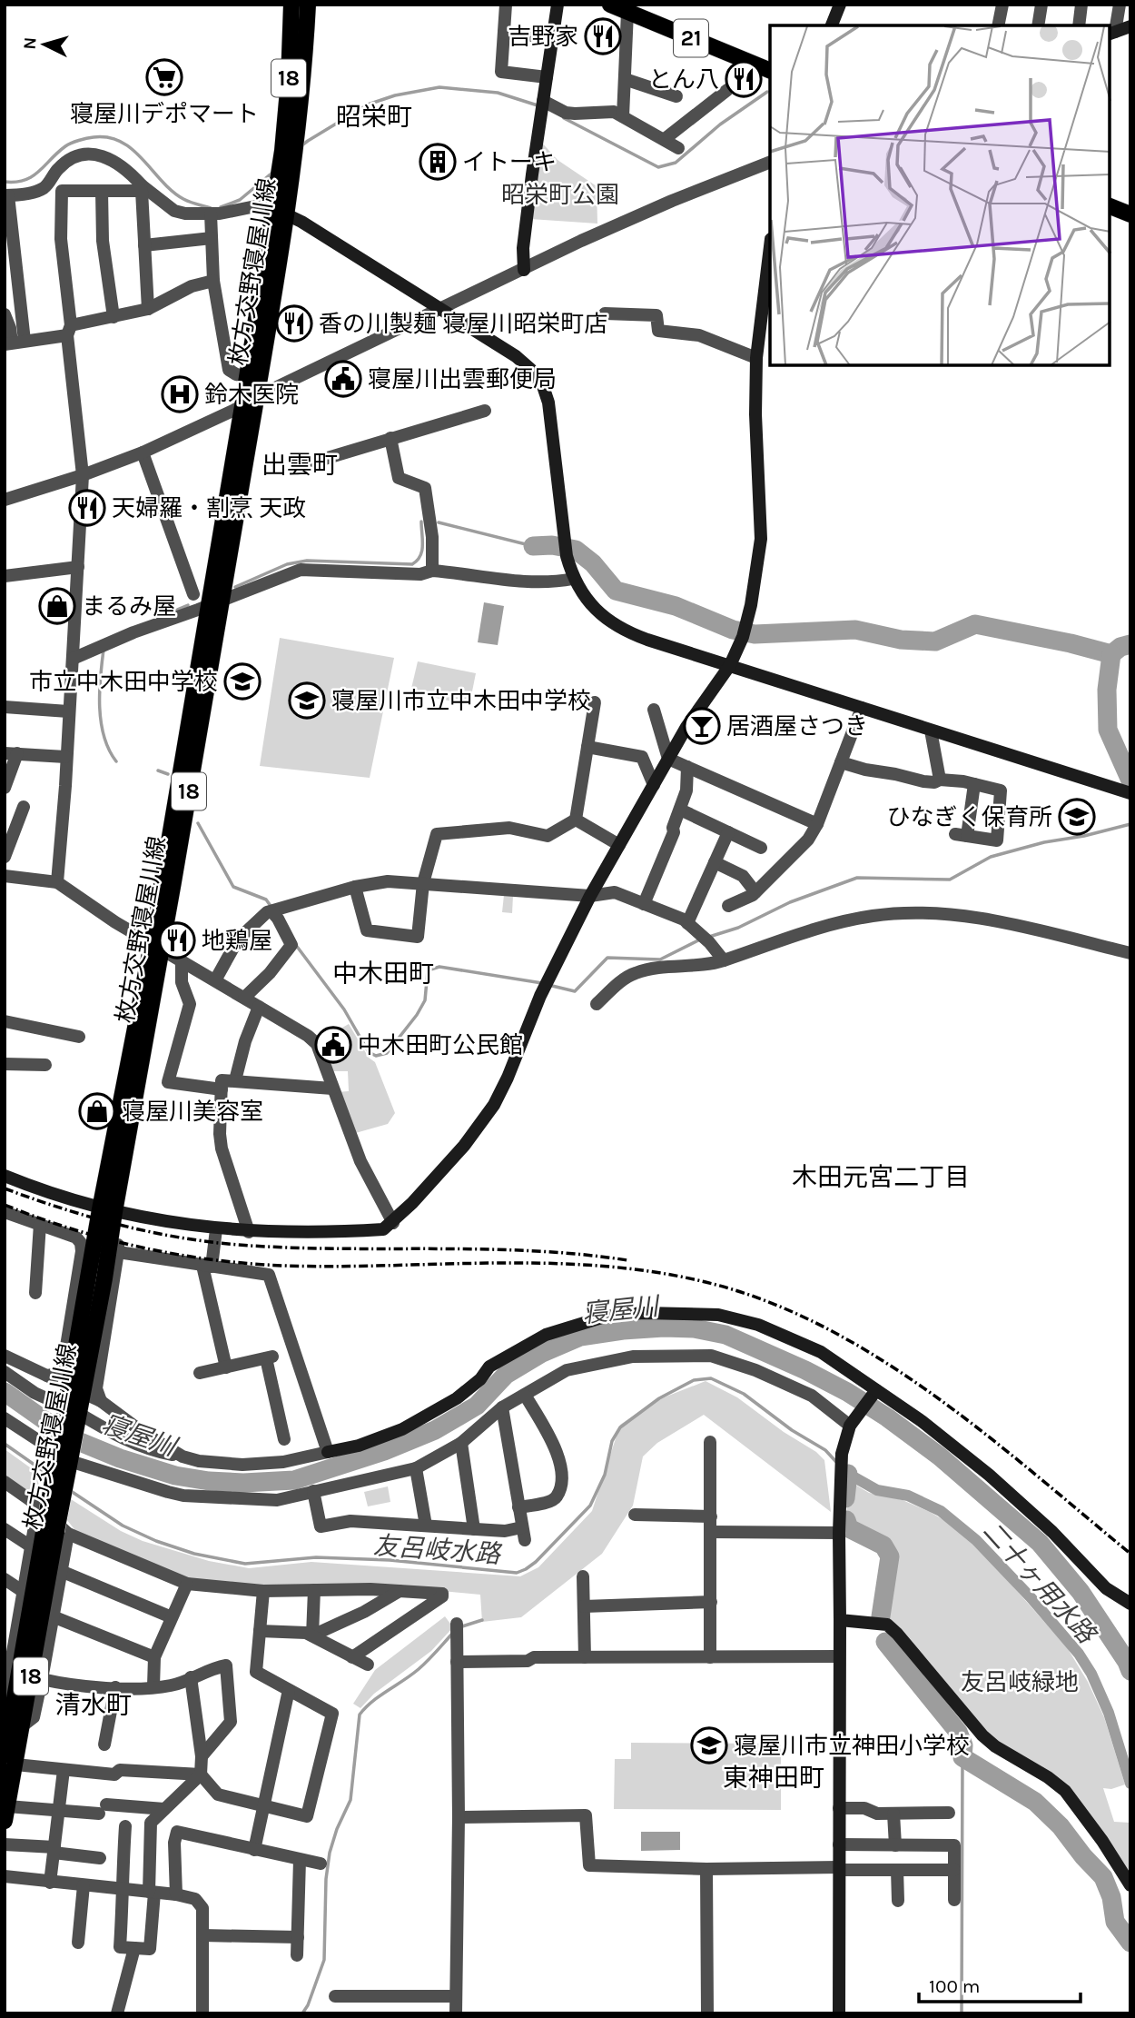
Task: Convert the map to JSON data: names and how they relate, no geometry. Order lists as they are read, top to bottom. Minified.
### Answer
{"streets":{"main road":["21","18","枚方交野寝屋川線"]},"districts":["昭栄町","出雲町","中木田町","木田元宮二丁目","清水町","東神田町"],"water":["寝屋川","友呂岐水路","二十ヶ用水路"],"parks":["昭栄町公園","友呂岐緑地"],"places":{"restaurant":["吉野家","とん八","香の川製麺 寝屋川昭栄町店","天婦羅・割烹 天政","地鶏屋"],"supermarket":["寝屋川デポマート"],"building":["イトーキ"],"public building":["寝屋川出雲郵便局","中木田町公民館"],"hospital":["鈴木医院"],"shop":["まるみ屋","寝屋川美容室"],"school or university":["市立中木田中学校","寝屋川市立中木田中学校","ひなぎく保育所","寝屋川市立神田小学校"],"bar":["居酒屋さつき"]},"scale_bar":"100 m","north":"left"}
